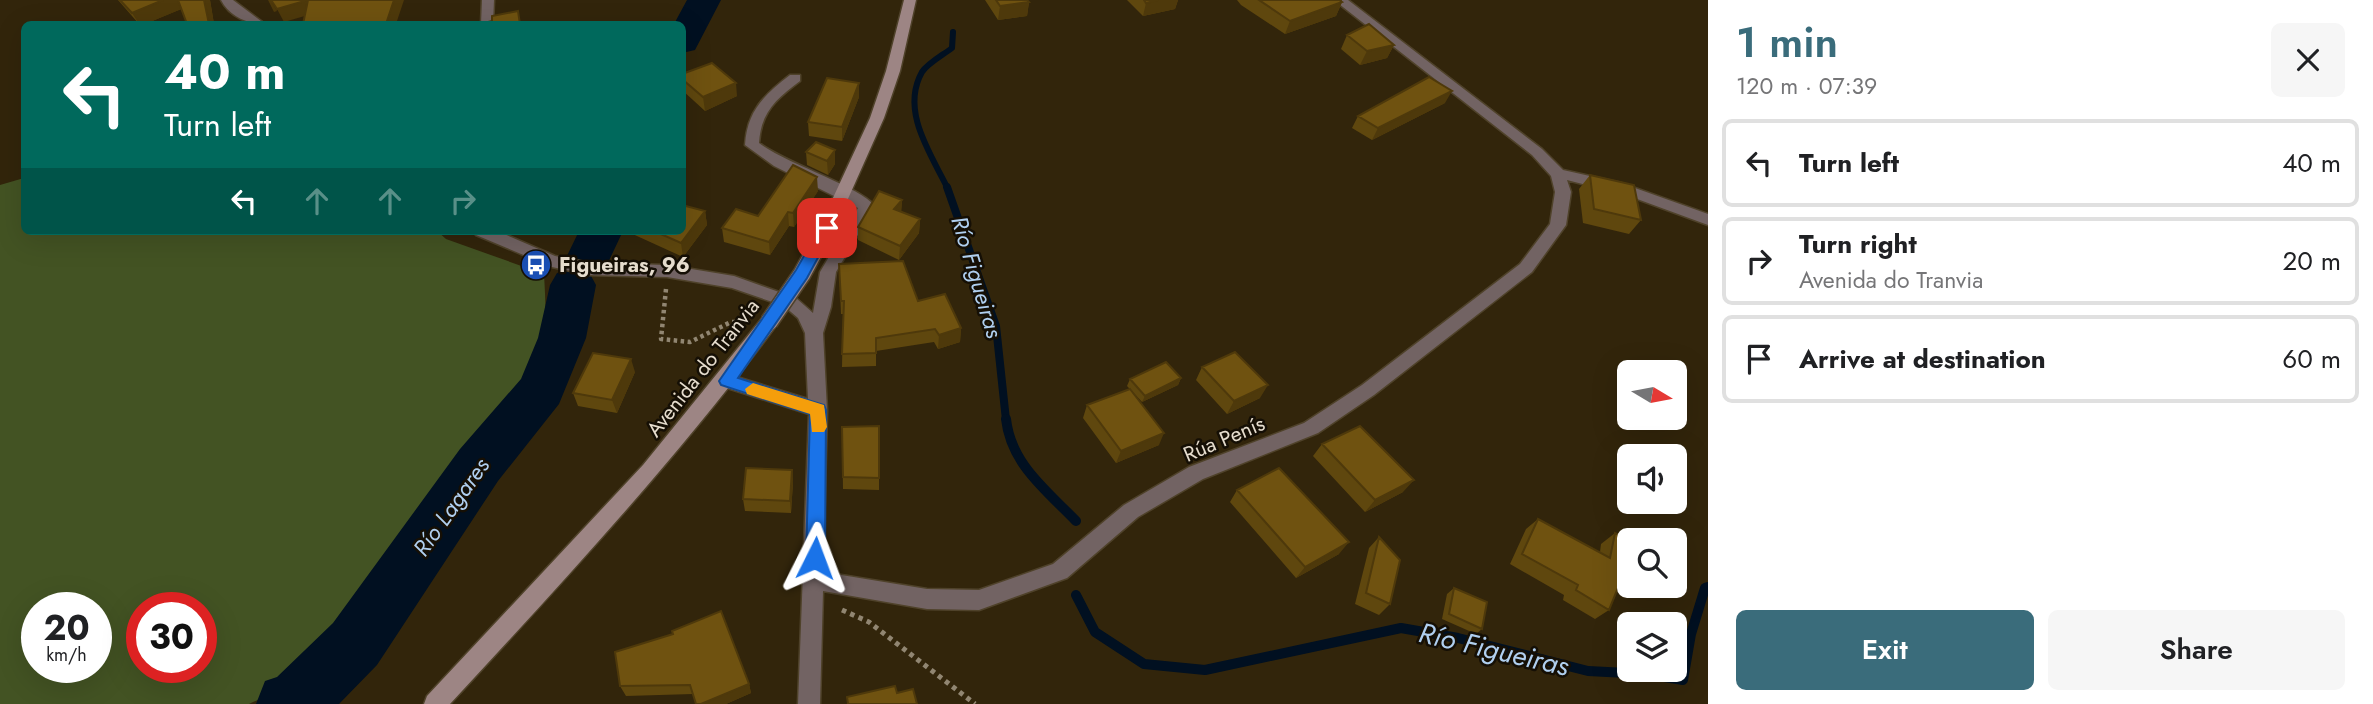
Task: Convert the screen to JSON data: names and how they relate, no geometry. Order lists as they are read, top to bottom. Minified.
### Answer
{"streets":{"main road":["Avenida do Tranvia"],"street":["Rúa Penís"]},"water":["Río Figueiras","Río Lagares"],"places":{"bus stop":["Figueiras, 96"]},"north":"right","page":{"heading":["1 min","120 m · 07:39"],"turn":["40 m","Turn left"],"list":[{"name":"Turn left","value":"40 m"},{"name":"Turn right","note":"Avenida do Tranvia","value":"20 m"},{"name":"Arrive at destination","value":"60 m"}],"speed":"20 km/h","limit":"30","buttons":["Exit","Share"]}}
